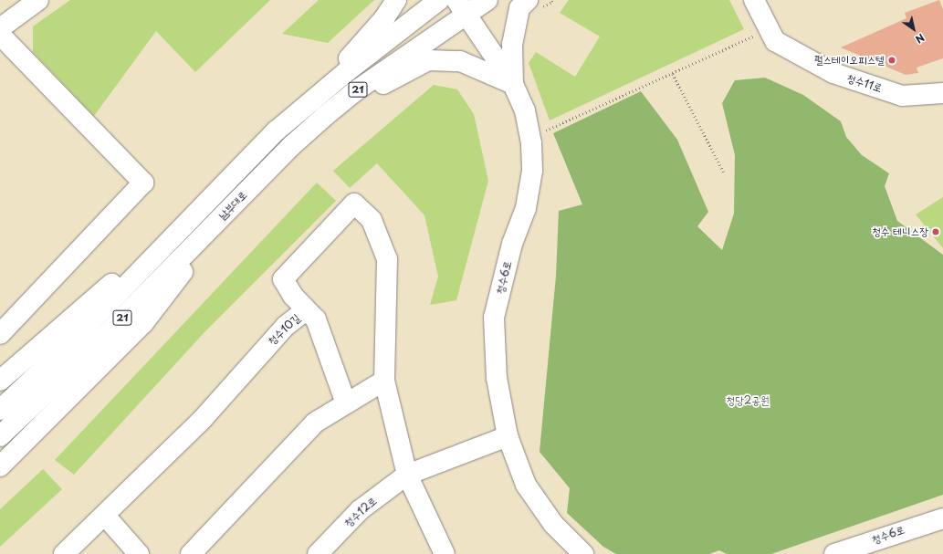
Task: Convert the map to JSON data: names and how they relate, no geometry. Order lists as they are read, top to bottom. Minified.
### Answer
{"streets":{"main road":["청수11로","21","남부대로","청수6로","청수10길","청수12로"]},"crossings":[["남부대로","청수6로"],["청수6로","청수12로"],["청수10길","청수12로"]],"parks":["청당2공원"],"places":["펄스테이오피스텔","청수 테니스장"],"north":"bottom right"}
